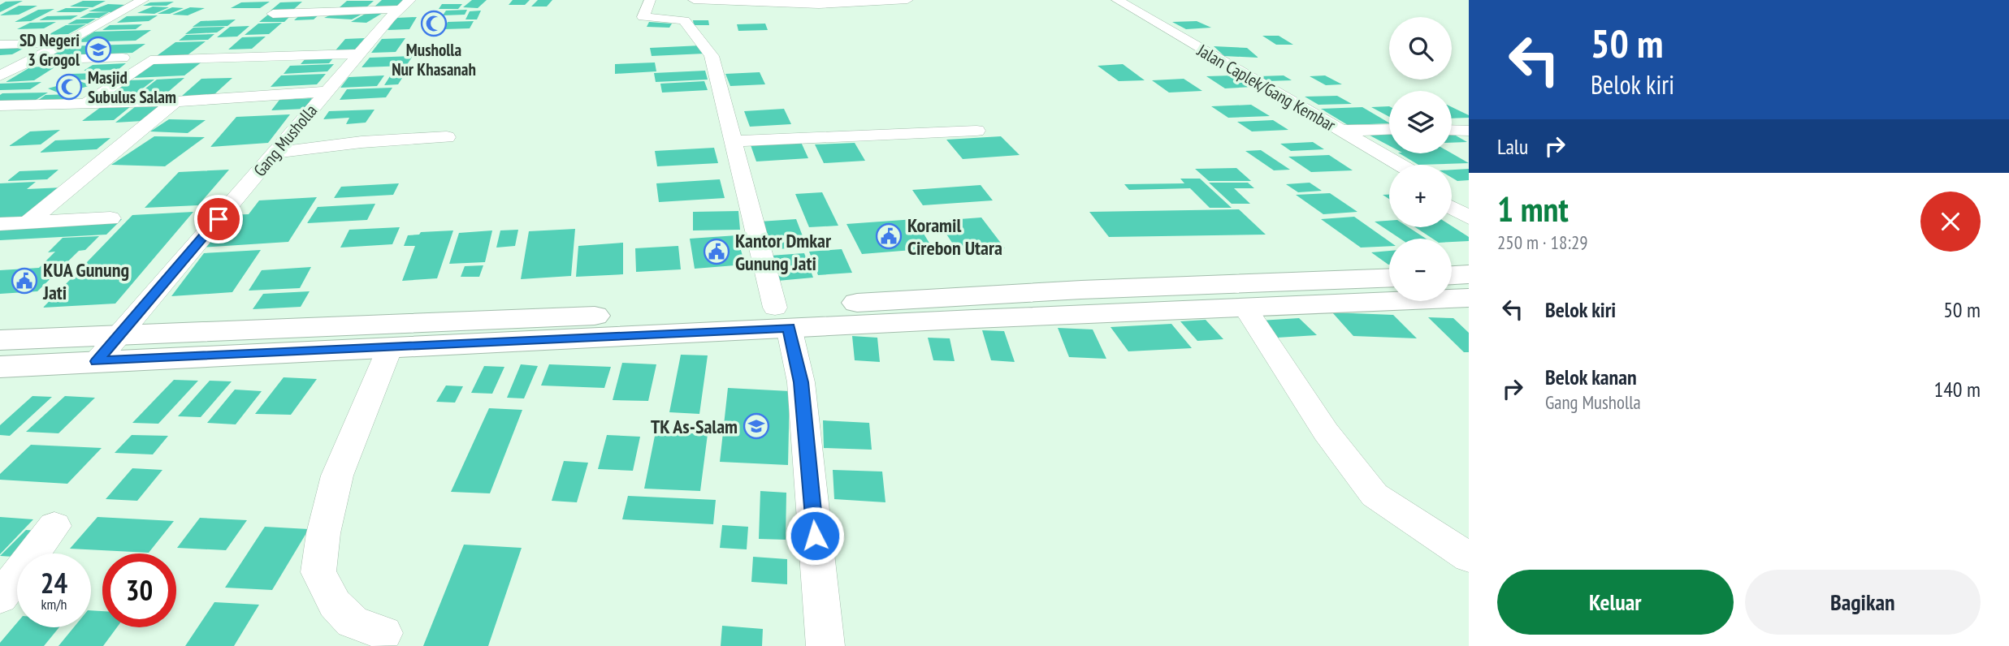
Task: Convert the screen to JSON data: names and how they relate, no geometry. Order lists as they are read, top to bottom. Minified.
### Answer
{"streets":{"street":["Jalan Caplek/Gang Kembar","Gang Musholla"]},"places":{"mosque":["Musholla Nur Khasanah","Masjid Subulus Salam"],"school or university":["SD Negeri 3 Grogol","TK As-Salam"],"public building":["Koramil Cirebon Utara","Kantor Dmkar Gunung Jati","KUA Gunung Jati"]},"page":{"turn":["50 m","Belok kiri"],"map_buttons":["+","−"],"then":"Lalu","heading":["1 mnt","250 m · 18:29"],"list":[{"name":"Belok kiri","value":"50 m"},{"name":"Belok kanan","note":"Gang Musholla","value":"140 m"}],"speed":"24 km/h","limit":"30","buttons":["Keluar","Bagikan"]}}
